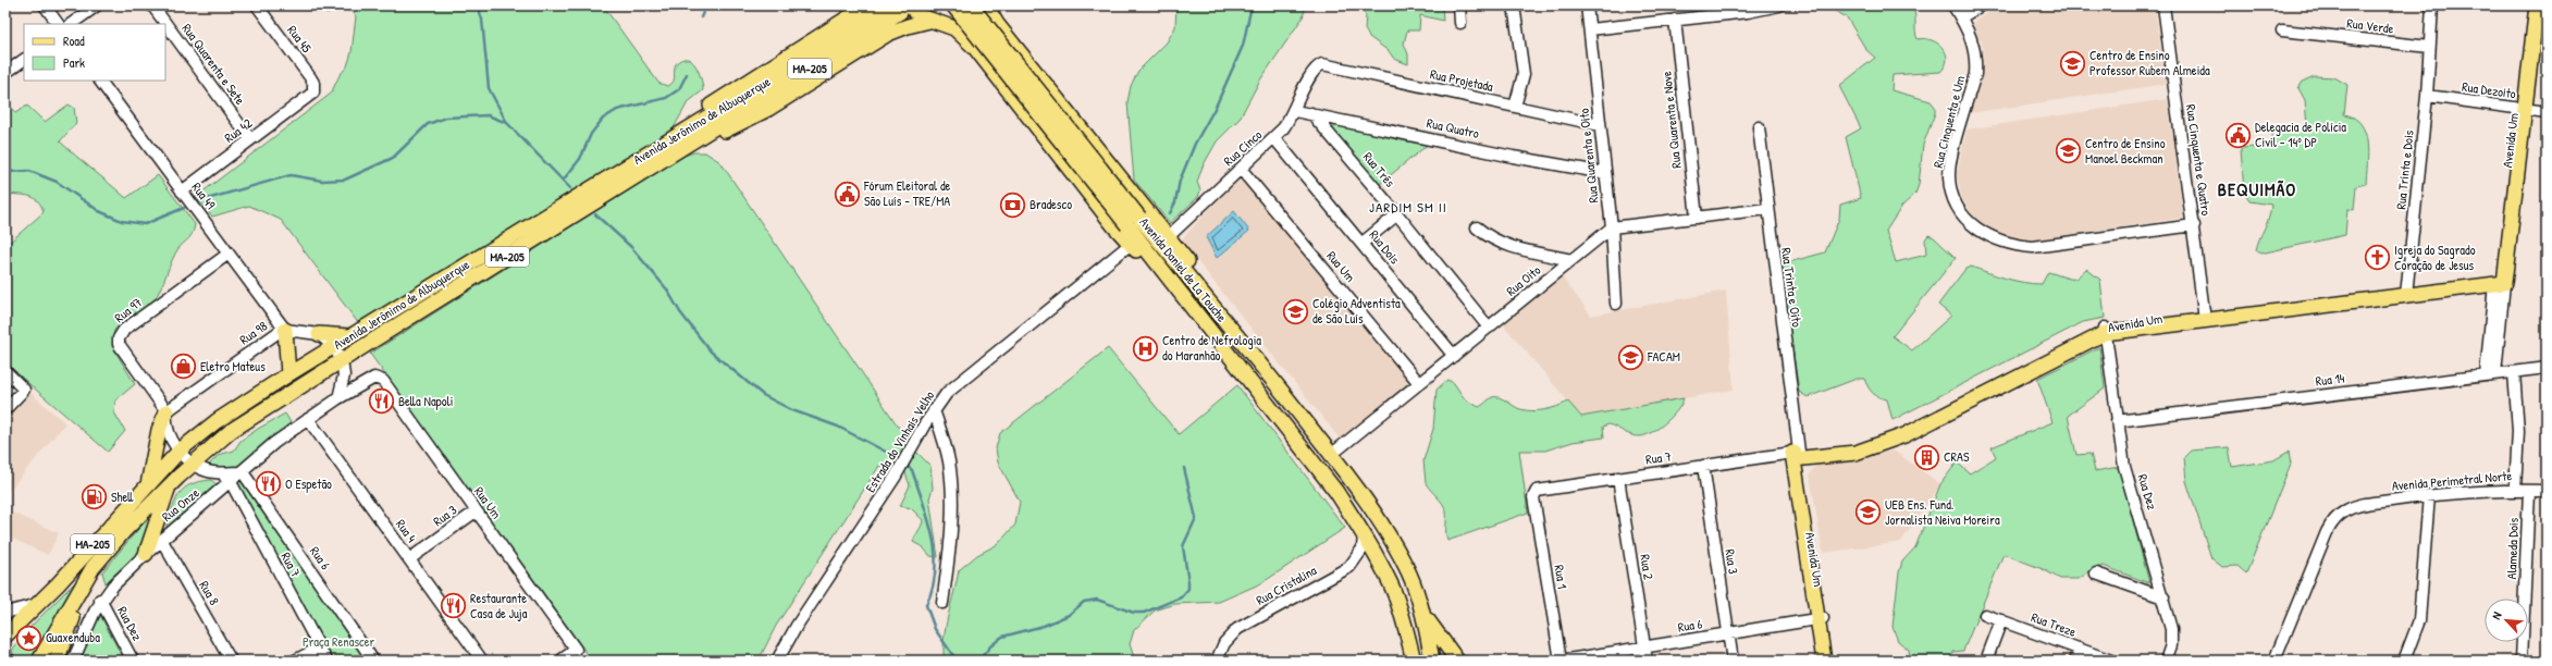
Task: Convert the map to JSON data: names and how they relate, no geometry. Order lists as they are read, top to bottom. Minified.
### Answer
{"streets":{"main road":["MA-205","Avenida Jerônimo de Albuquerque","Avenida Um","Avenida Daniel de La Touche"],"street":["Rua Verde","Rua 45","Rua Quarenta e Sete","Rua Projetada","Rua Dezoito","Rua Quarenta e Nove","Rua Cinquenta e Um","Rua Quatro","Rua 42","Rua Cinco","Rua Quarenta e Oito","Rua Cinquenta e Quatro","Rua Três","Rua Trinta e Dois","Rua 49","Rua Dois","Rua Um","Rua Oito","Rua Trinta e Oito","Rua 97","Rua 98","Rua 14","Estrada do Vinhais Velho","Rua 7","Avenida Perimetral Norte","Rua Dez","Rua Onze","Rua 3","Rua 4","Alameda Dois","Rua 6","Rua 2","Rua 1","Rua Cristalina","Rua 8","Rua Treze"]},"crossings":[["Rua Verde","Rua Trinta e Dois"],["Rua 45","Rua 42"],["Rua Quarenta e Sete","Rua 42"],["Rua Projetada","Rua Cinco"],["Rua Projetada","Rua Quarenta e Oito"],["Rua Dezoito","Avenida Um"],["Rua Dezoito","Rua Trinta e Dois"],["Rua Cinquenta e Um","Rua Cinquenta e Quatro"],["Rua Quatro","Rua Cinco"],["Rua Quatro","Rua Quarenta e Oito"],["Rua Quatro","Rua Três"],["Rua 42","Rua 49"],["Avenida Um","Rua Cinquenta e Quatro"],["Avenida Um","Rua Trinta e Dois"],["Avenida Um","Rua Trinta e Oito"],["Avenida Um","Rua 14"],["Avenida Um","Rua 7"],["Avenida Um","Rua Dez"],["Avenida Um","Rua 6"],["Rua Cinco","Rua Dois"],["Rua Cinco","Rua Um"],["Rua Quarenta e Oito","Rua Oito"],["Rua Três","Rua Oito"],["Rua 49","Rua 97"],["Rua 49","Rua 98"],["Rua Dois","Rua Oito"],["Rua Um","Rua Oito"],["Rua Um","Rua Onze"],["Rua Um","Rua 3"],["Avenida Daniel de La Touche","Rua Oito"],["Avenida Daniel de La Touche","Rua Cristalina"],["Rua Trinta e Oito","Rua 7"],["Rua 97","Rua 98"],["Rua 14","Rua Dez"],["Rua 7","Rua Onze"],["Rua 7","Rua 3"],["Rua 7","Rua 2"],["Rua 7","Rua 1"],["Avenida Perimetral Norte","Alameda Dois"],["Rua Dez","Rua Onze"],["Rua Onze","Rua 4"],["Rua Onze","Rua 6"],["Rua Onze","Rua 8"],["Rua 3","Rua 4"],["Rua 3","Rua 6"],["Rua 6","Rua 2"],["Rua 6","Rua 1"]],"districts":["BEQUIMÃO","JARDIM SM II"],"parks":["Praça Renascer"],"places":{"school or university":["Centro de Ensino Professor Rubem Almeida","Centro de Ensino Manoel Beckman","Colégio Adventista de São Luís","FACAM","UEB Ens. Fund. Jornalista Neiva Moreira"],"public building":["Delegacia de Polícia Civil - 14º DP","Fórum Eleitoral de São Luís - TRE/MA"],"bank":["Bradesco"],"church":["Igreja do Sagrado Coração de Jesus"],"hospital":["Centro de Nefrologia do Maranhão"],"shop":["Eletro Mateus"],"restaurant":["Bella Napoli","O Espetão","Restaurante Casa de Juja"],"building":["CRAS"],"fuel station":["Shell"],"place":["Guaxenduba"]},"legend":["Road","Park"],"north":"top left"}
